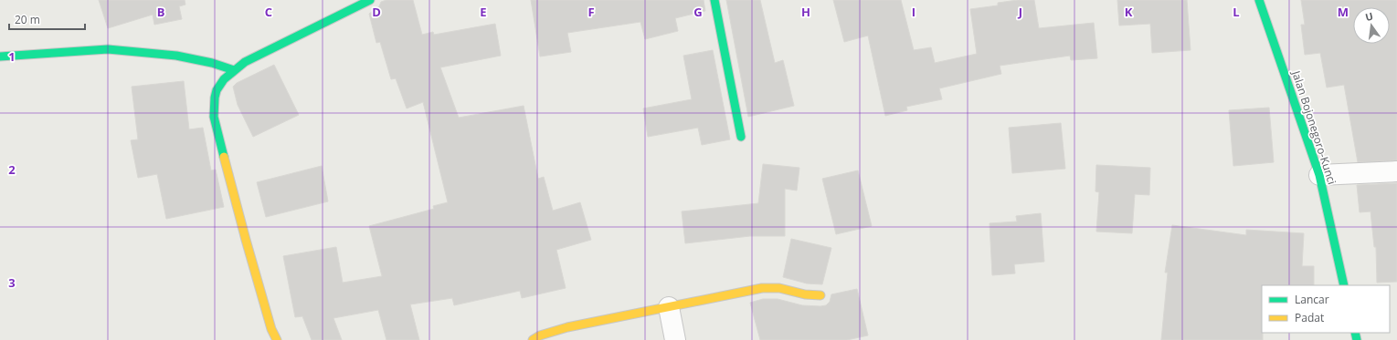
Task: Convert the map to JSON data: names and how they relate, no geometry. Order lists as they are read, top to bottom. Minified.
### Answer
{"streets":{"street":["Jalan Bojonegoro-Kunci"]},"legend":["Lancar","Padat"],"scale_bar":"20 m","north":"top","grid":{"columns":["B","C","D","E","F","G","H","I","J","K","L","M"],"rows":["1","2","3"]}}
